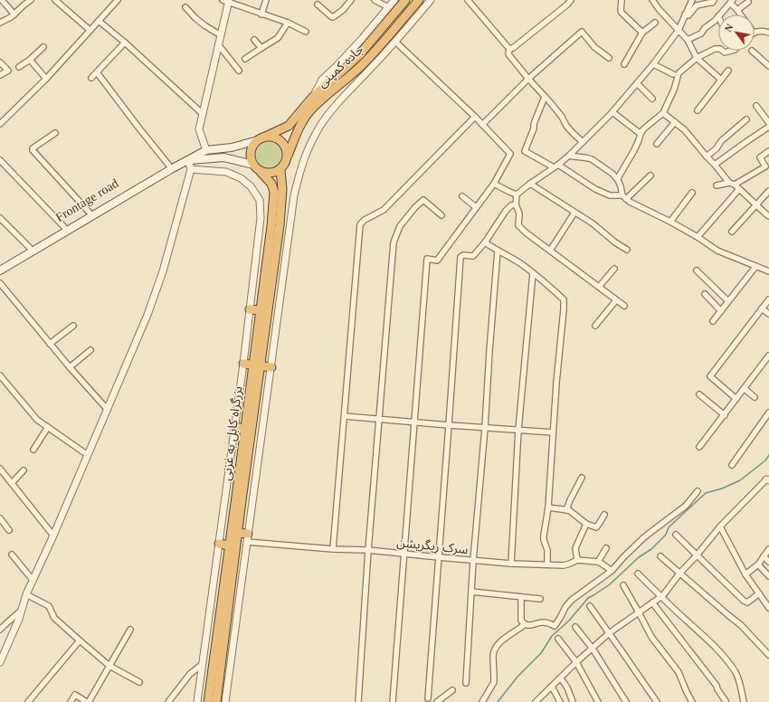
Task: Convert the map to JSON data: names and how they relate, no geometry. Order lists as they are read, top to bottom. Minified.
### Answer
{"streets":{"highway":["جاده کمپنی","بزرگراه کابل به غزنی"],"main road":["Frontage road"],"street":["سرک ریگریشن"]},"crossings":[["جاده کمپنی","بزرگراه کابل به غزنی"]],"north":"top left"}
